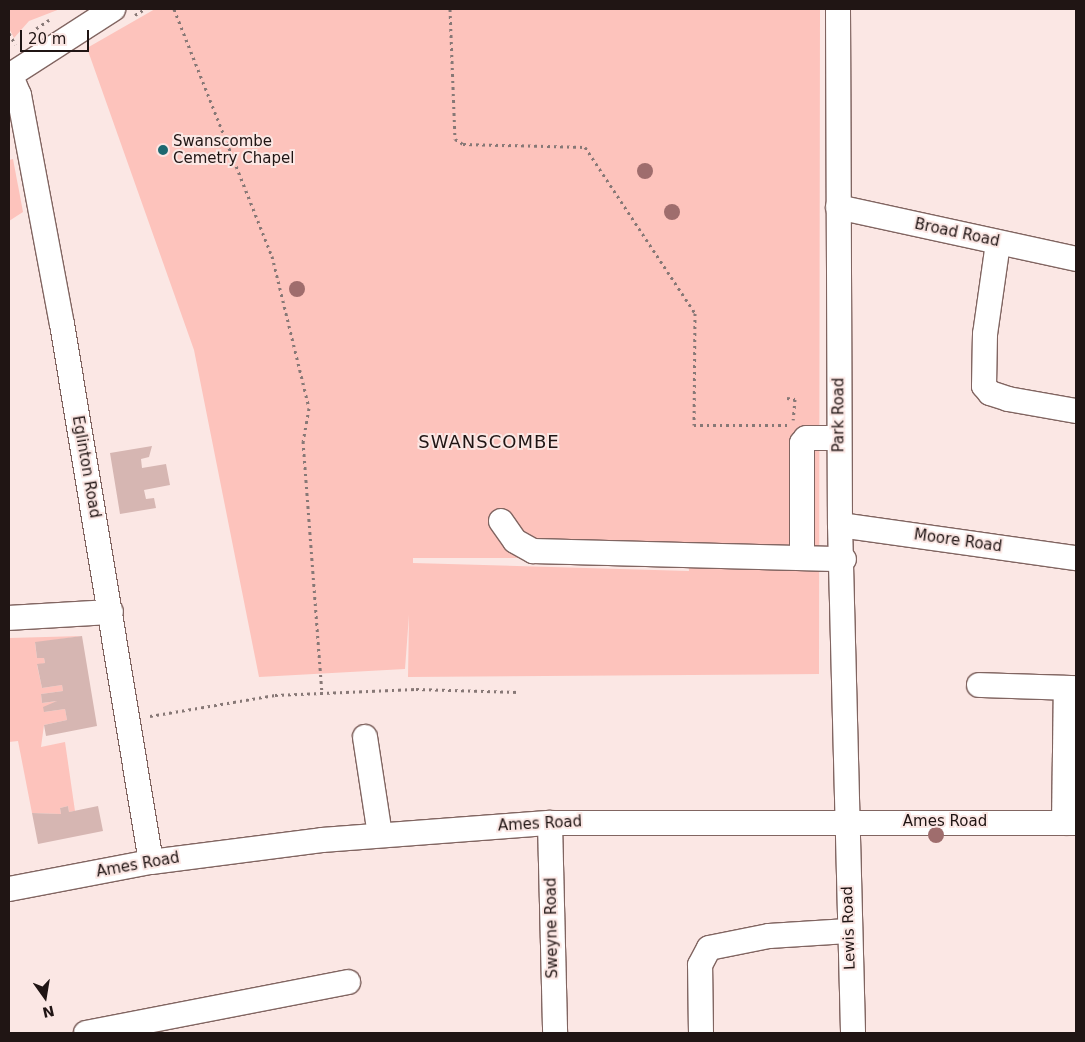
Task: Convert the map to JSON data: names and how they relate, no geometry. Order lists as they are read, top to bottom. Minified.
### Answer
{"streets":{"street":["Broad Road","Park Road","Eglinton Road","Moore Road","Ames Road","Sweyne Road","Lewis Road"]},"crossings":[["Broad Road","Park Road"],["Park Road","Moore Road"],["Park Road","Ames Road"],["Park Road","Lewis Road"],["Eglinton Road","Ames Road"],["Ames Road","Sweyne Road"],["Ames Road","Lewis Road"]],"districts":["SWANSCOMBE"],"places":["Swanscombe Cemetry Chapel"],"scale_bar":"20 m","north":"bottom"}
